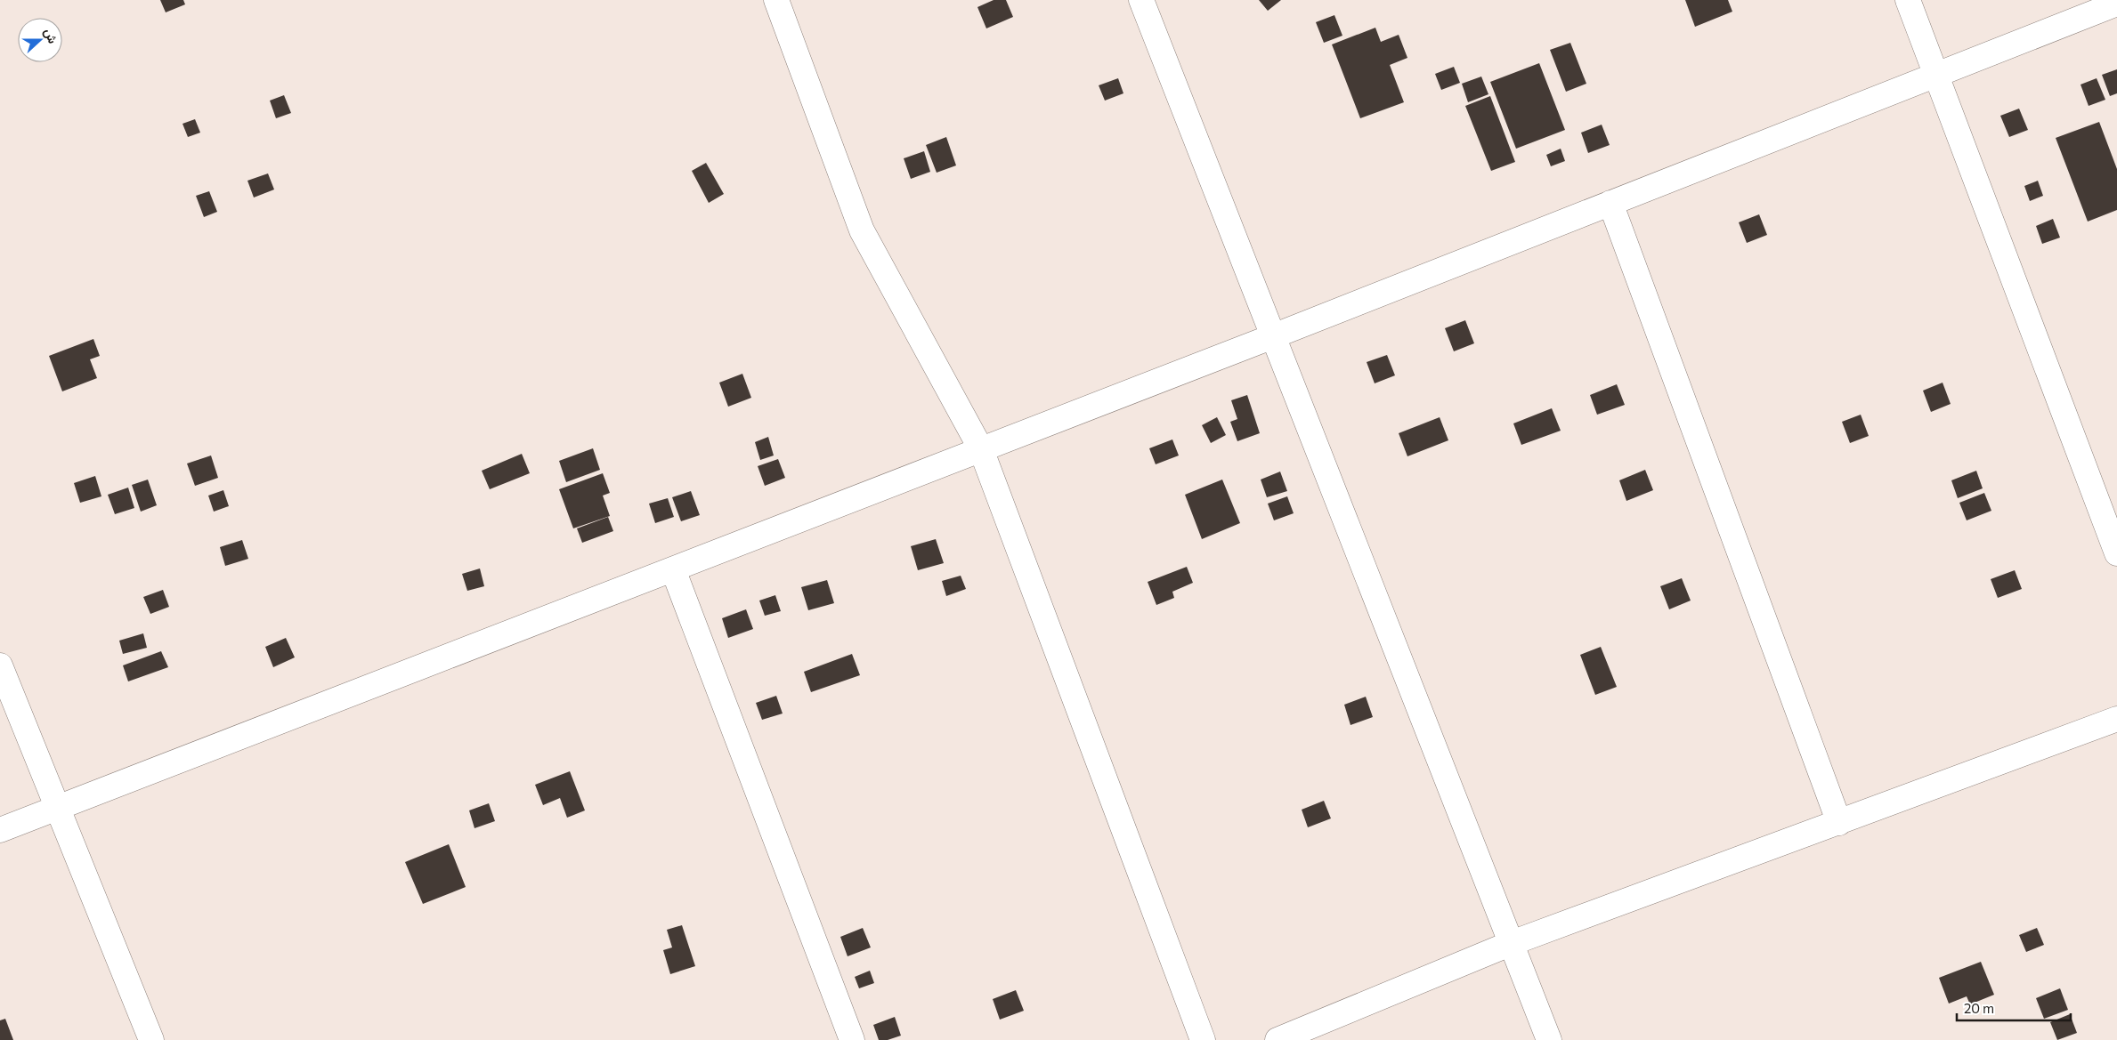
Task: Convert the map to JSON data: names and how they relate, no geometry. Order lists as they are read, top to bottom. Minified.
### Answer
{"scale_bar":"20 m","north":"right"}
